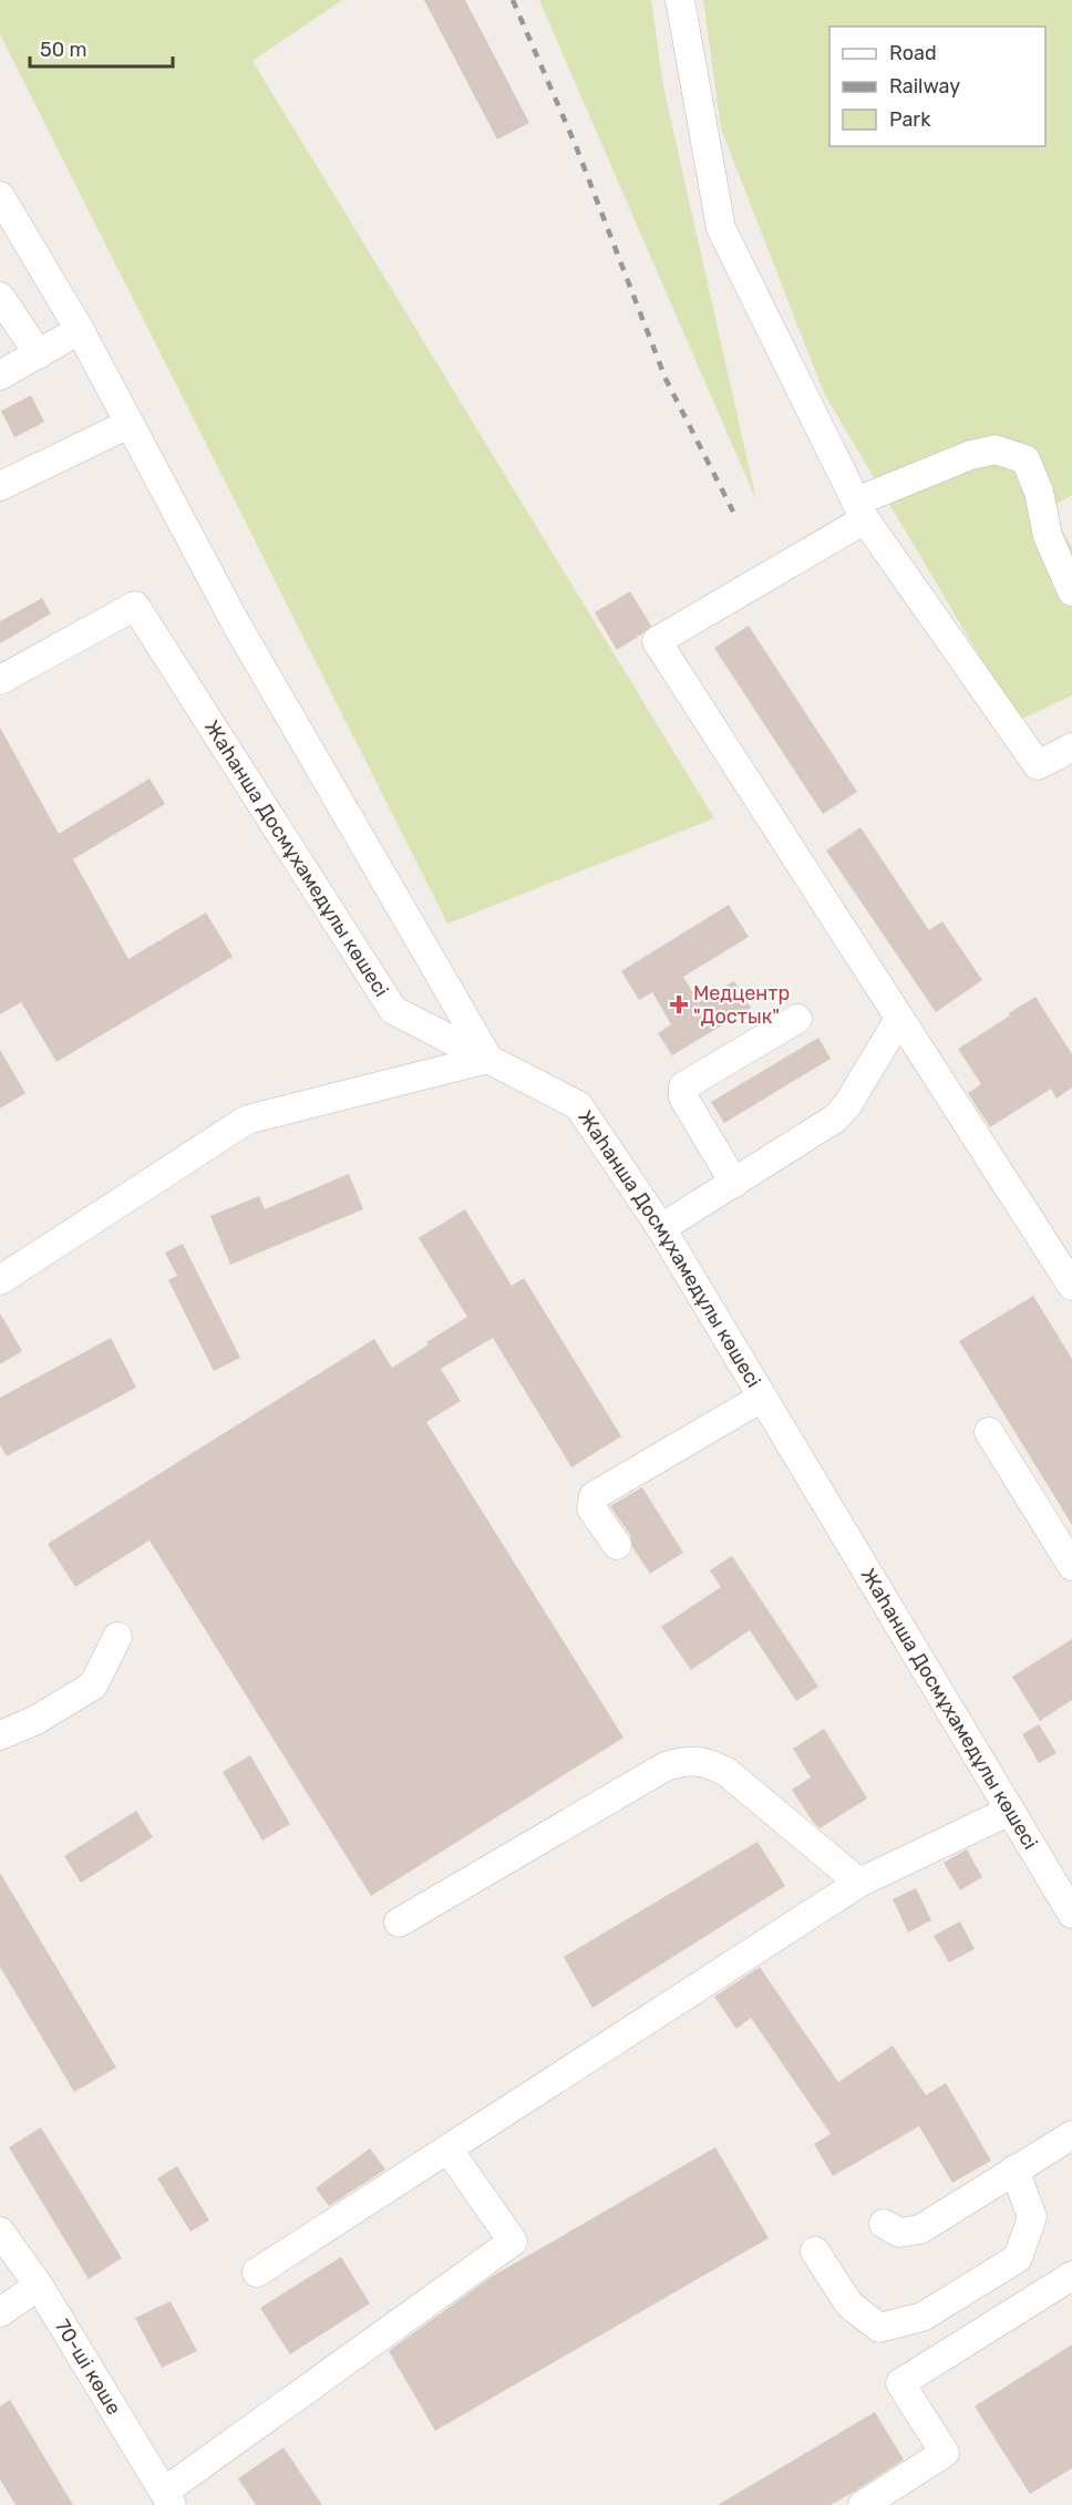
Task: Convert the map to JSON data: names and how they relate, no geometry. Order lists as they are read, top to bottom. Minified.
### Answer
{"streets":{"street":["Жаһанша Досмұхамедұлы көшесі","70-ші көше"]},"places":{"health":["Медцентр \"Достык\""]},"legend":["Road","Railway","Park"],"scale_bar":"50 m"}
